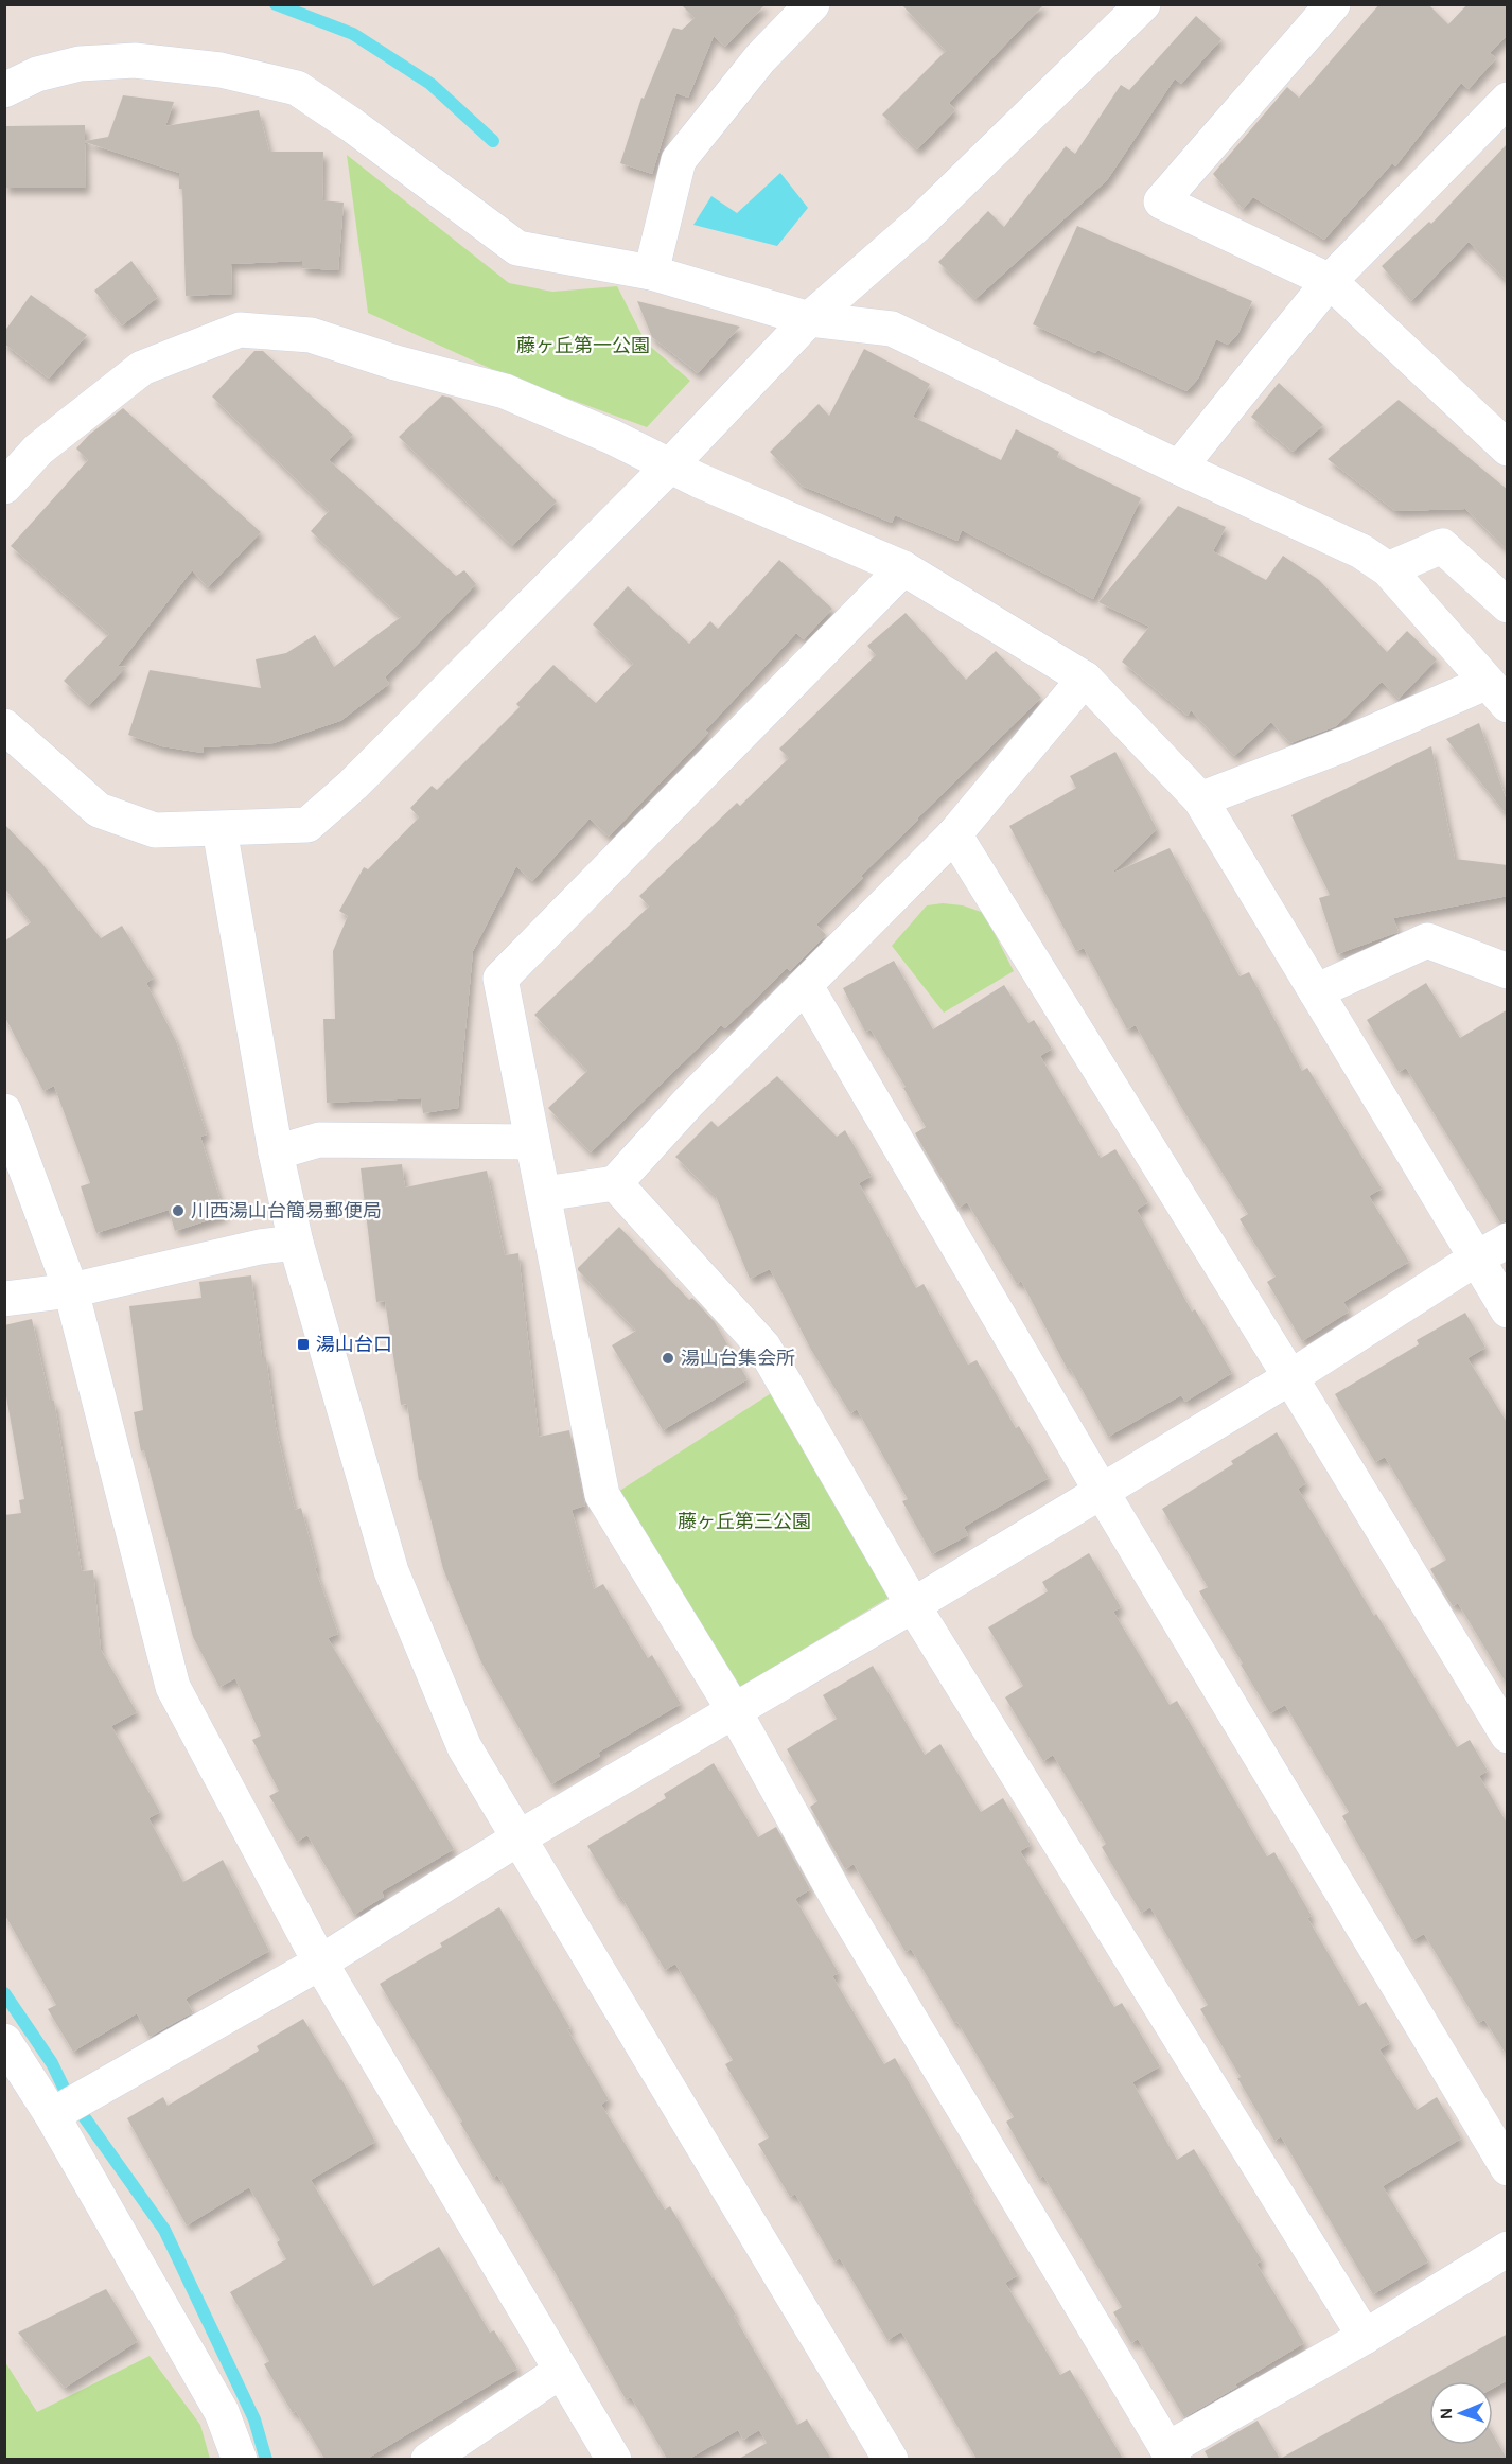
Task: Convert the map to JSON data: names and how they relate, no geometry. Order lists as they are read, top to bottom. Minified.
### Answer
{"parks":["藤ヶ丘第一公園","藤ヶ丘第三公園"],"places":{"other":["川西湯山台簡易郵便局","湯山台集会所"],"transit":["湯山台口"]},"north":"left"}
